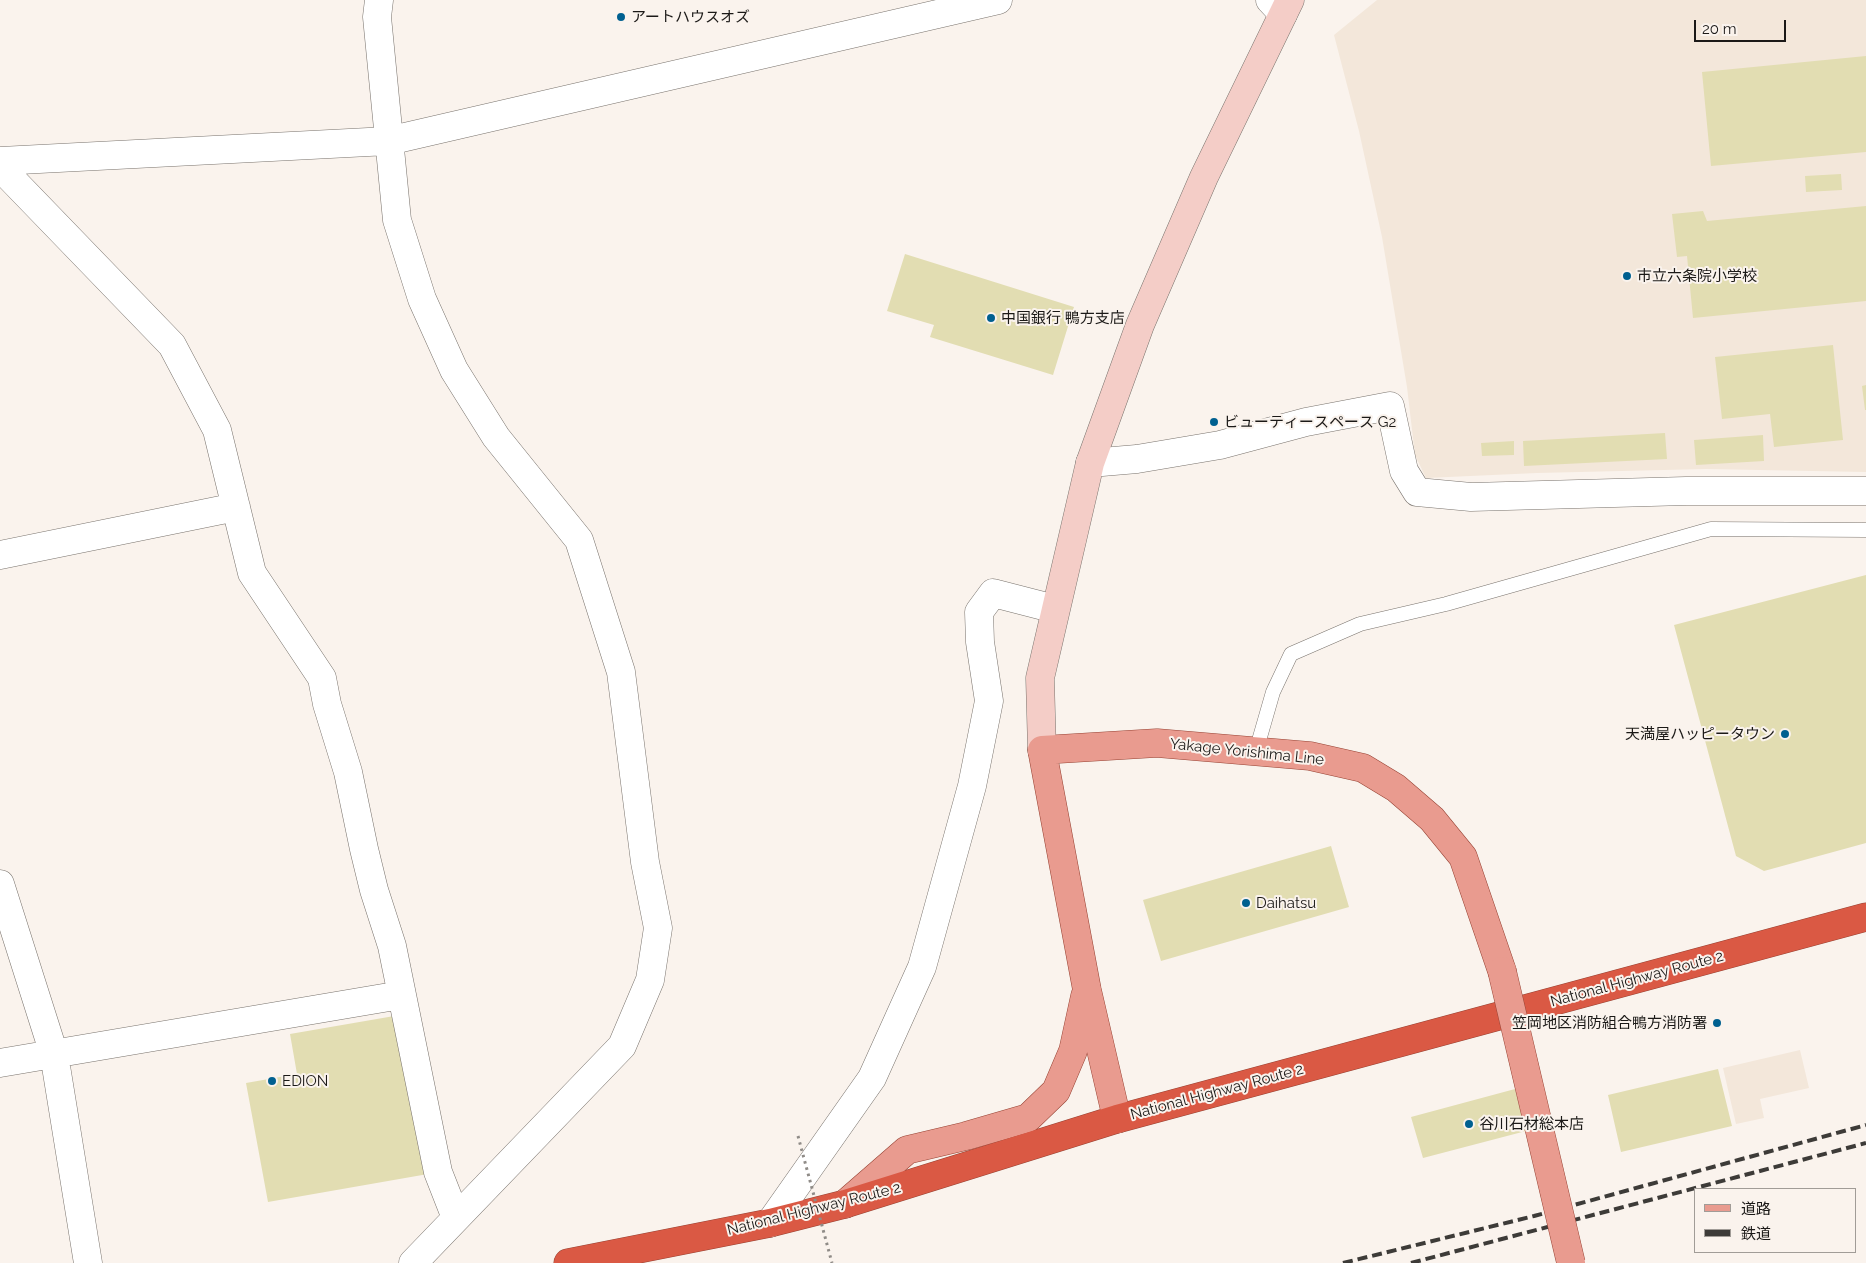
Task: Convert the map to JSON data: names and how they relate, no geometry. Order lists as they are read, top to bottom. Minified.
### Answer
{"streets":{"highway":["National Highway Route 2"],"main road":["Yakage Yorishima Line"]},"places":["アートハウスオズ","市立六条院小学校","中国銀行 鴨方支店","ビューティースペース G2","天満屋ハッピータウン","Daihatsu","笠岡地区消防組合鴨方消防署","EDION","谷川石材総本店"],"legend":["道路","鉄道"],"scale_bar":"20 m"}
